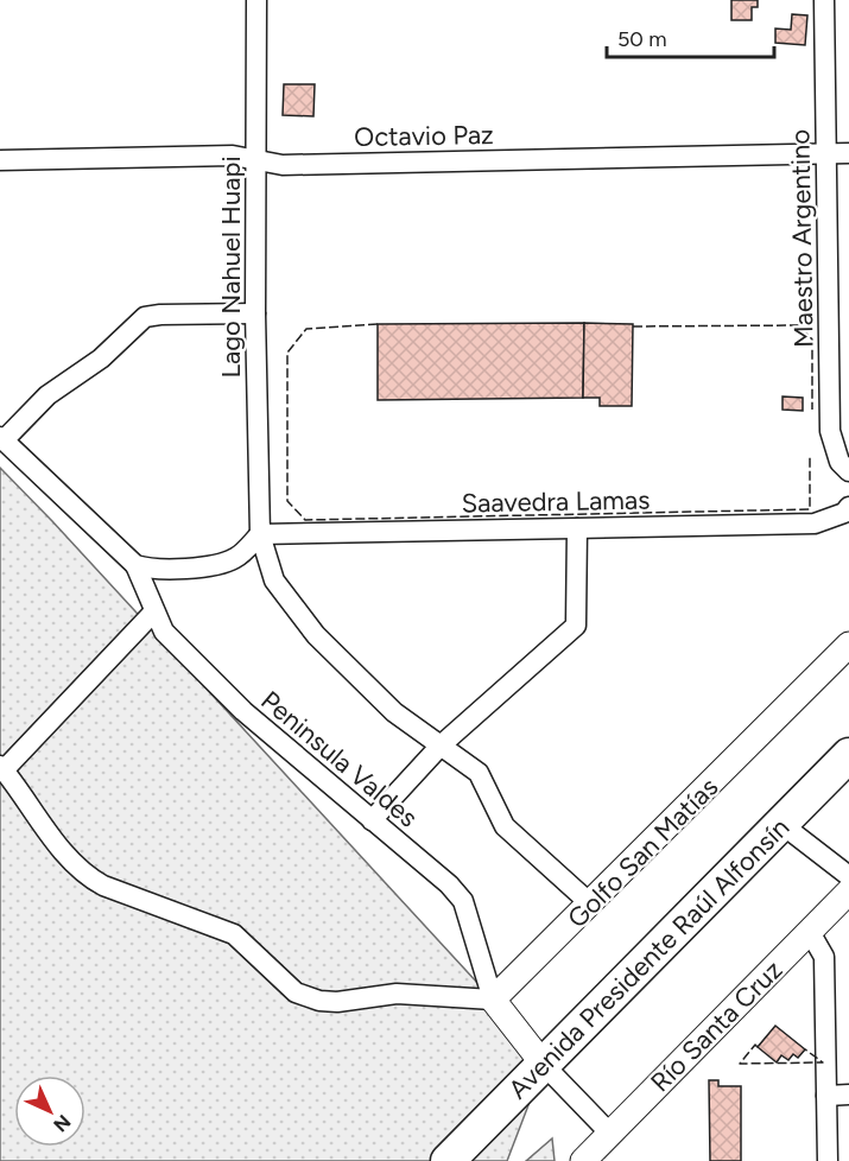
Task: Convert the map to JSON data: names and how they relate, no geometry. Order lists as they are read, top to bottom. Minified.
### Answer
{"streets":{"highway":["Avenida Presidente Raúl Alfonsín"],"street":["Octavio Paz","Maestro Argentino","Lago Nahuel Huapi","Saavedra Lamas","Peninsula Valdes","Golfo San Matías","Río Santa Cruz"]},"crossings":[["Octavio Paz","Maestro Argentino"],["Octavio Paz","Lago Nahuel Huapi"],["Lago Nahuel Huapi","Saavedra Lamas"],["Peninsula Valdes","Golfo San Matías"]],"scale_bar":"50 m","north":"bottom right"}
